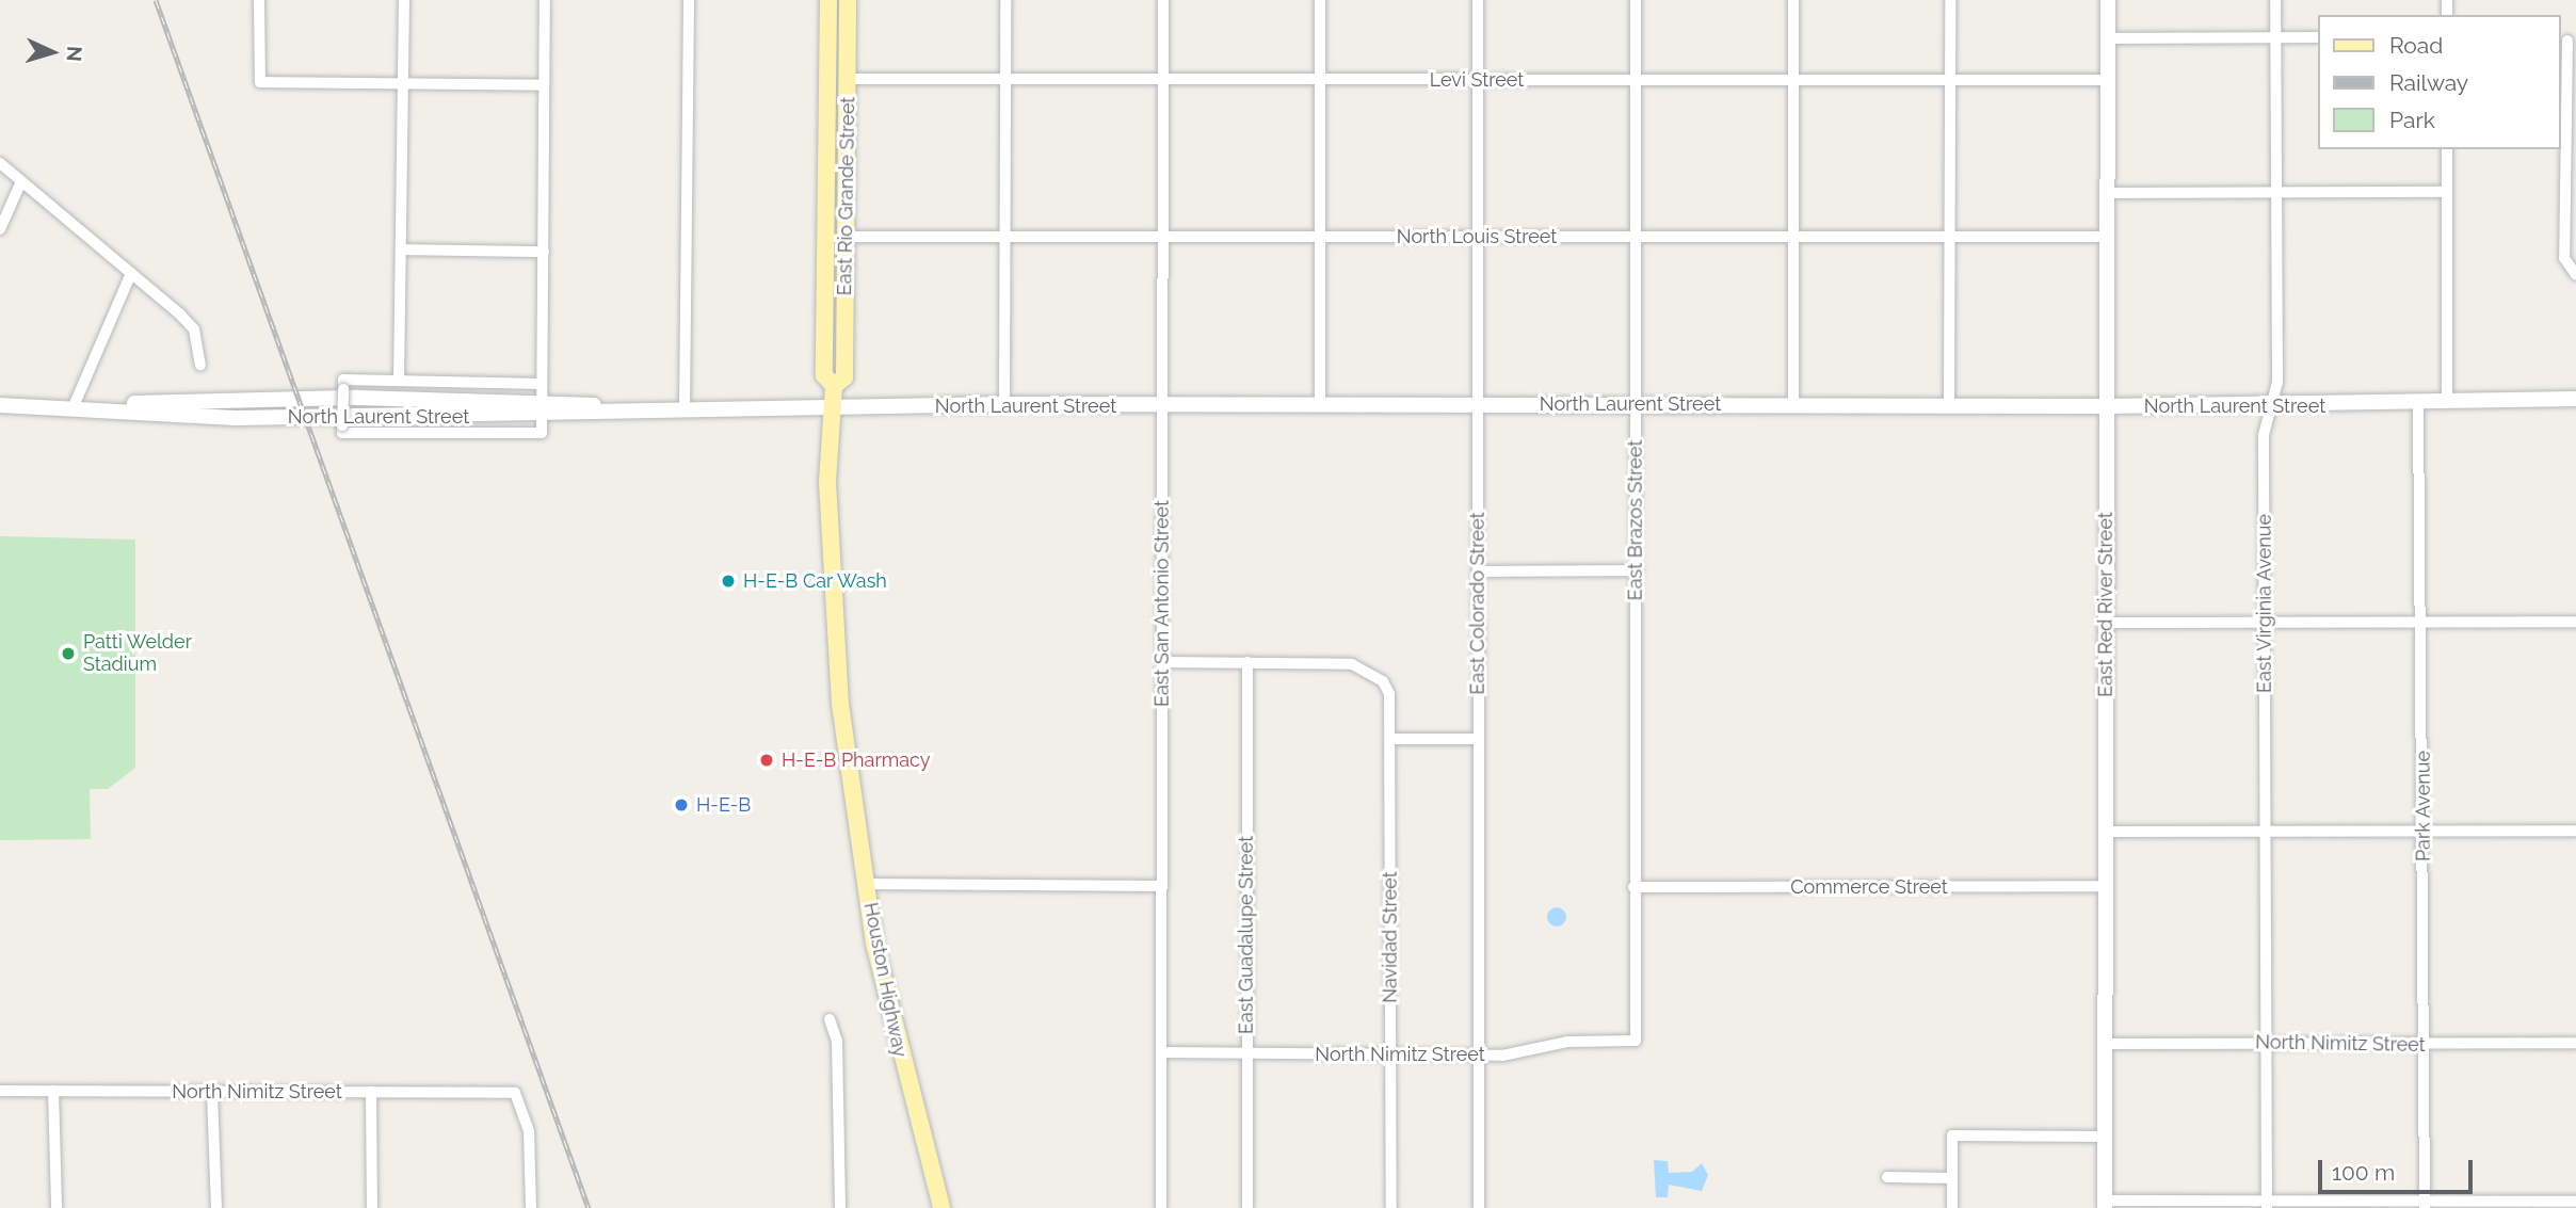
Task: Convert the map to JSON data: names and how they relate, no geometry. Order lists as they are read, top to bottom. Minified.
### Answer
{"streets":{"main road":["East Rio Grande Street","North Laurent Street","East Red River Street","Houston Highway"],"street":["Levi Street","North Louis Street","East Brazos Street","East San Antonio Street","East Colorado Street","East Virginia Avenue","Park Avenue","Commerce Street","East Guadalupe Street","Navidad Street","North Nimitz Street"]},"crossings":[["Levi Street","East Rio Grande Street"],["Levi Street","East Brazos Street"],["Levi Street","East San Antonio Street"],["Levi Street","East Colorado Street"],["Levi Street","East Red River Street"],["East Rio Grande Street","North Louis Street"],["East Rio Grande Street","North Laurent Street"],["East Rio Grande Street","Houston Highway"],["North Louis Street","East Brazos Street"],["North Louis Street","East San Antonio Street"],["North Louis Street","East Colorado Street"],["North Louis Street","East Red River Street"],["North Laurent Street","East Brazos Street"],["North Laurent Street","East San Antonio Street"],["North Laurent Street","East Colorado Street"],["North Laurent Street","East Virginia Avenue"],["North Laurent Street","East Red River Street"],["North Laurent Street","Park Avenue"],["East Brazos Street","Commerce Street"],["East Brazos Street","North Nimitz Street"],["East San Antonio Street","North Nimitz Street"],["East Colorado Street","North Nimitz Street"],["East Virginia Avenue","North Nimitz Street"],["East Red River Street","Commerce Street"],["East Red River Street","North Nimitz Street"],["Park Avenue","North Nimitz Street"],["East Guadalupe Street","Navidad Street"],["East Guadalupe Street","North Nimitz Street"],["Navidad Street","North Nimitz Street"]],"places":["H-E-B Car Wash","Patti Welder Stadium","H-E-B Pharmacy","H-E-B"],"legend":["Road","Railway","Park"],"scale_bar":"100 m","north":"right"}
